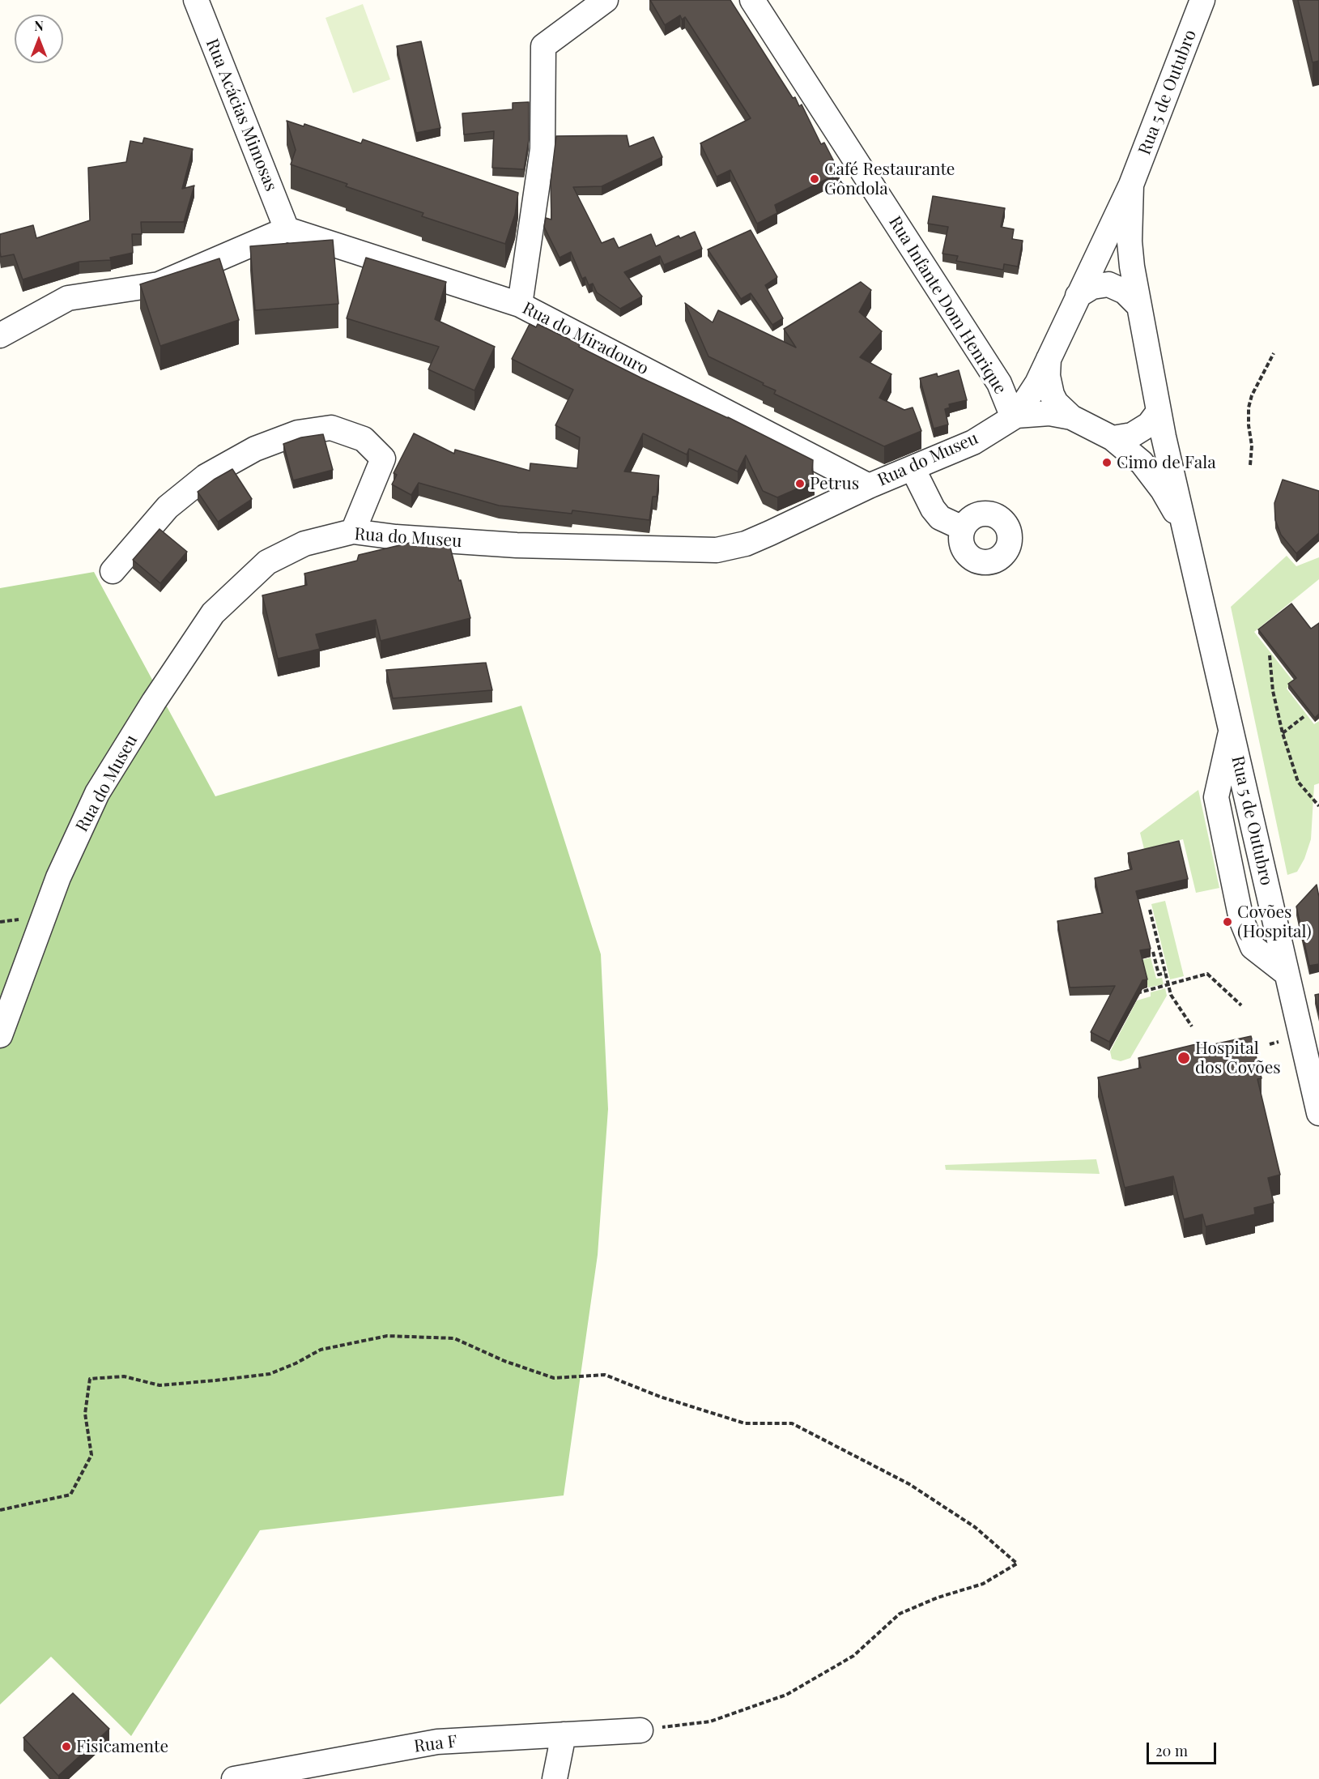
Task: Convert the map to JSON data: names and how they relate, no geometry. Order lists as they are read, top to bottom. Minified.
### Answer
{"streets":{"street":["Rua 5 de Outubro","Rua Acácias Mimosas","Rua Infante Dom Henrique","Rua do Miradouro","Rua do Museu","Rua F"]},"crossings":[["Rua Acácias Mimosas","Rua do Miradouro"],["Rua Infante Dom Henrique","Rua do Museu"],["Rua do Miradouro","Rua do Museu"]],"places":["Café Restaurante Gôndola","Cimo de Fala","Petrus","Covões (Hospital)","Hospital dos Covões","Fisicamente"],"scale_bar":"20 m","north":"top"}
